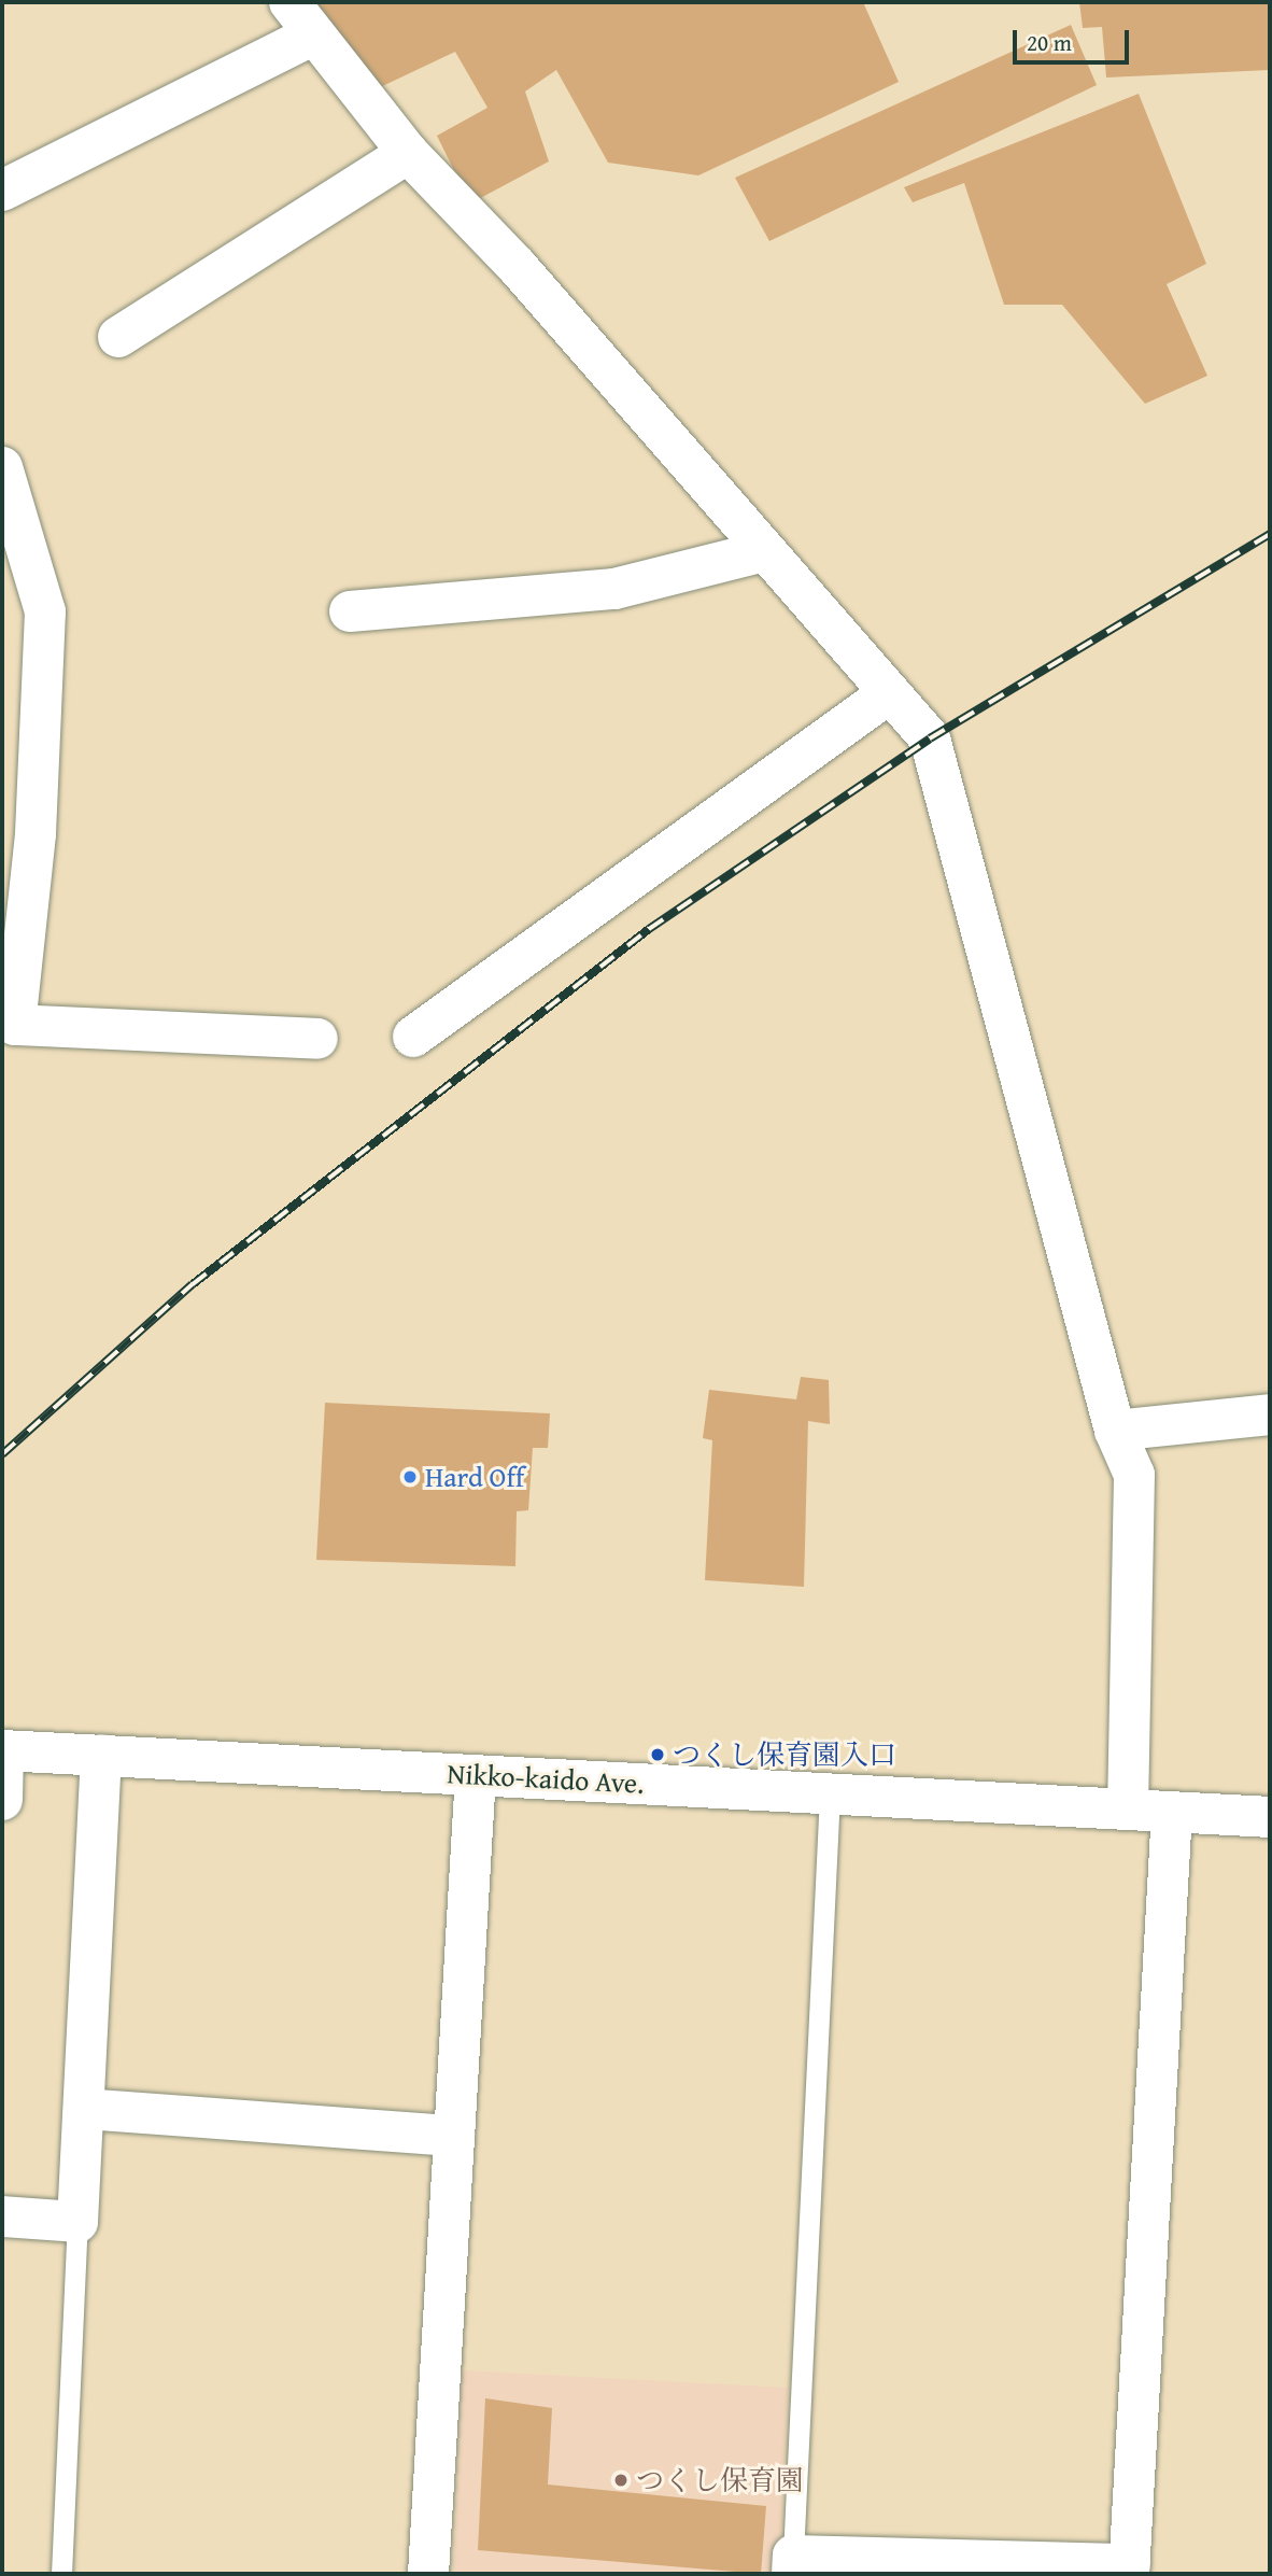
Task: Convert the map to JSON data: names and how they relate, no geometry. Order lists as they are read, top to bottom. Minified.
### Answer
{"streets":{"street":["Nikko-kaido Ave."]},"places":["Hard Off","つくし保育園入口","つくし保育園"],"scale_bar":"20 m"}
